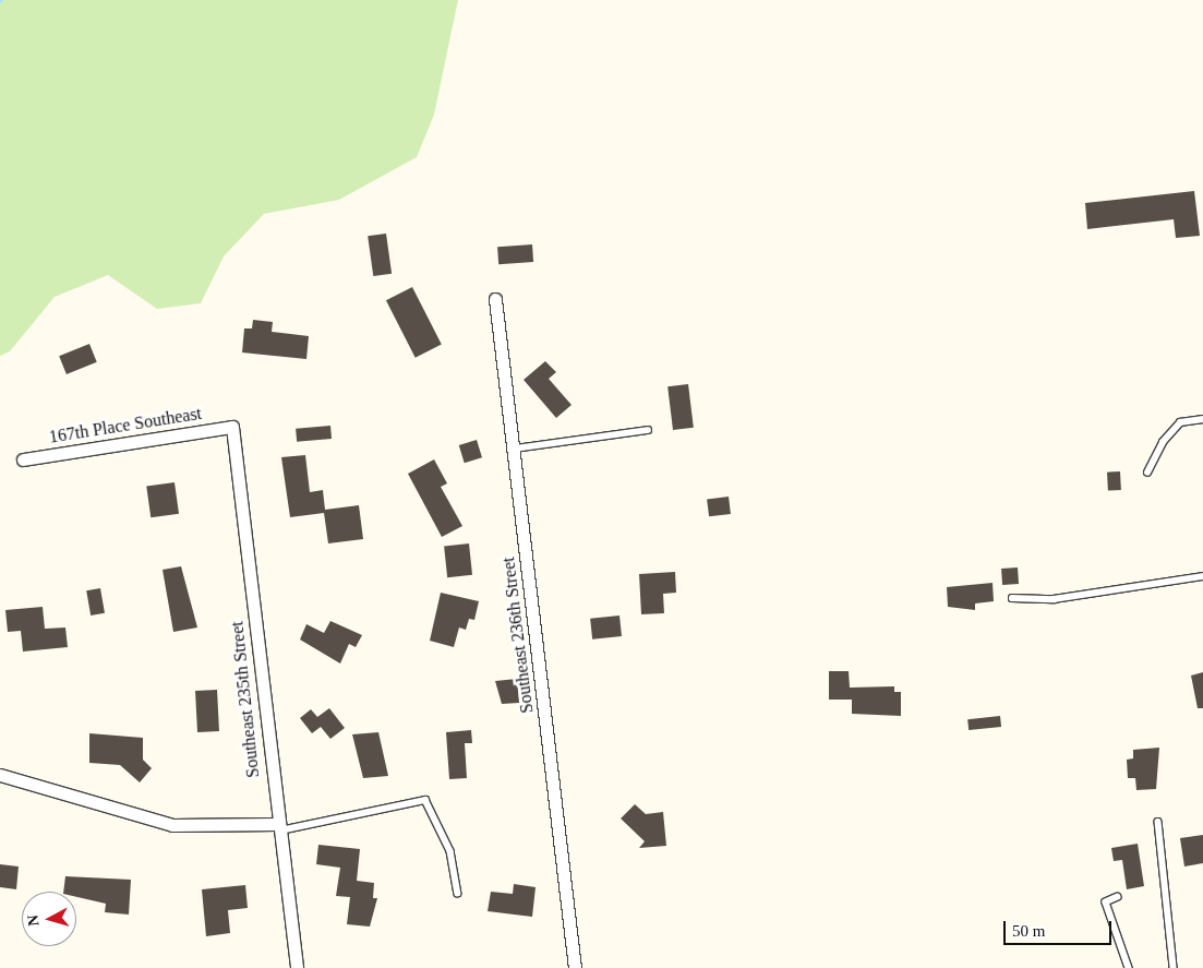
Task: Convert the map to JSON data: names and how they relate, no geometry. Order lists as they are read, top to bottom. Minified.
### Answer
{"streets":{"street":["167th Place Southeast","Southeast 236th Street","Southeast 235th Street"]},"crossings":[["167th Place Southeast","Southeast 235th Street"]],"scale_bar":"50 m","north":"left"}
